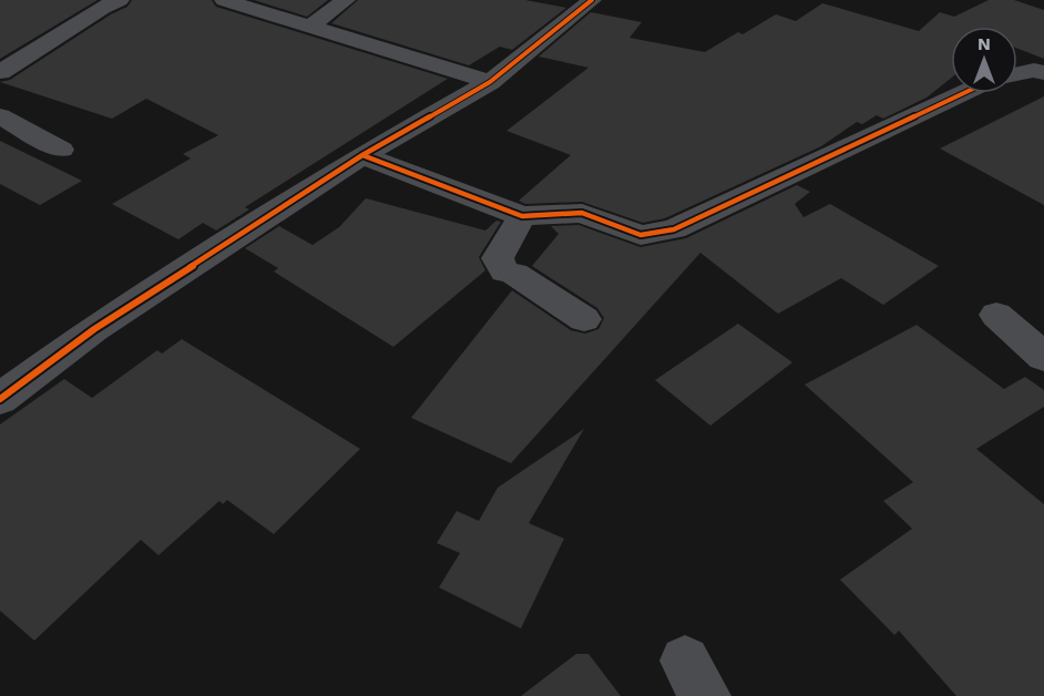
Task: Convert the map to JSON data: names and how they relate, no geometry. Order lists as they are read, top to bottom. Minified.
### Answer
{"north":"top"}
